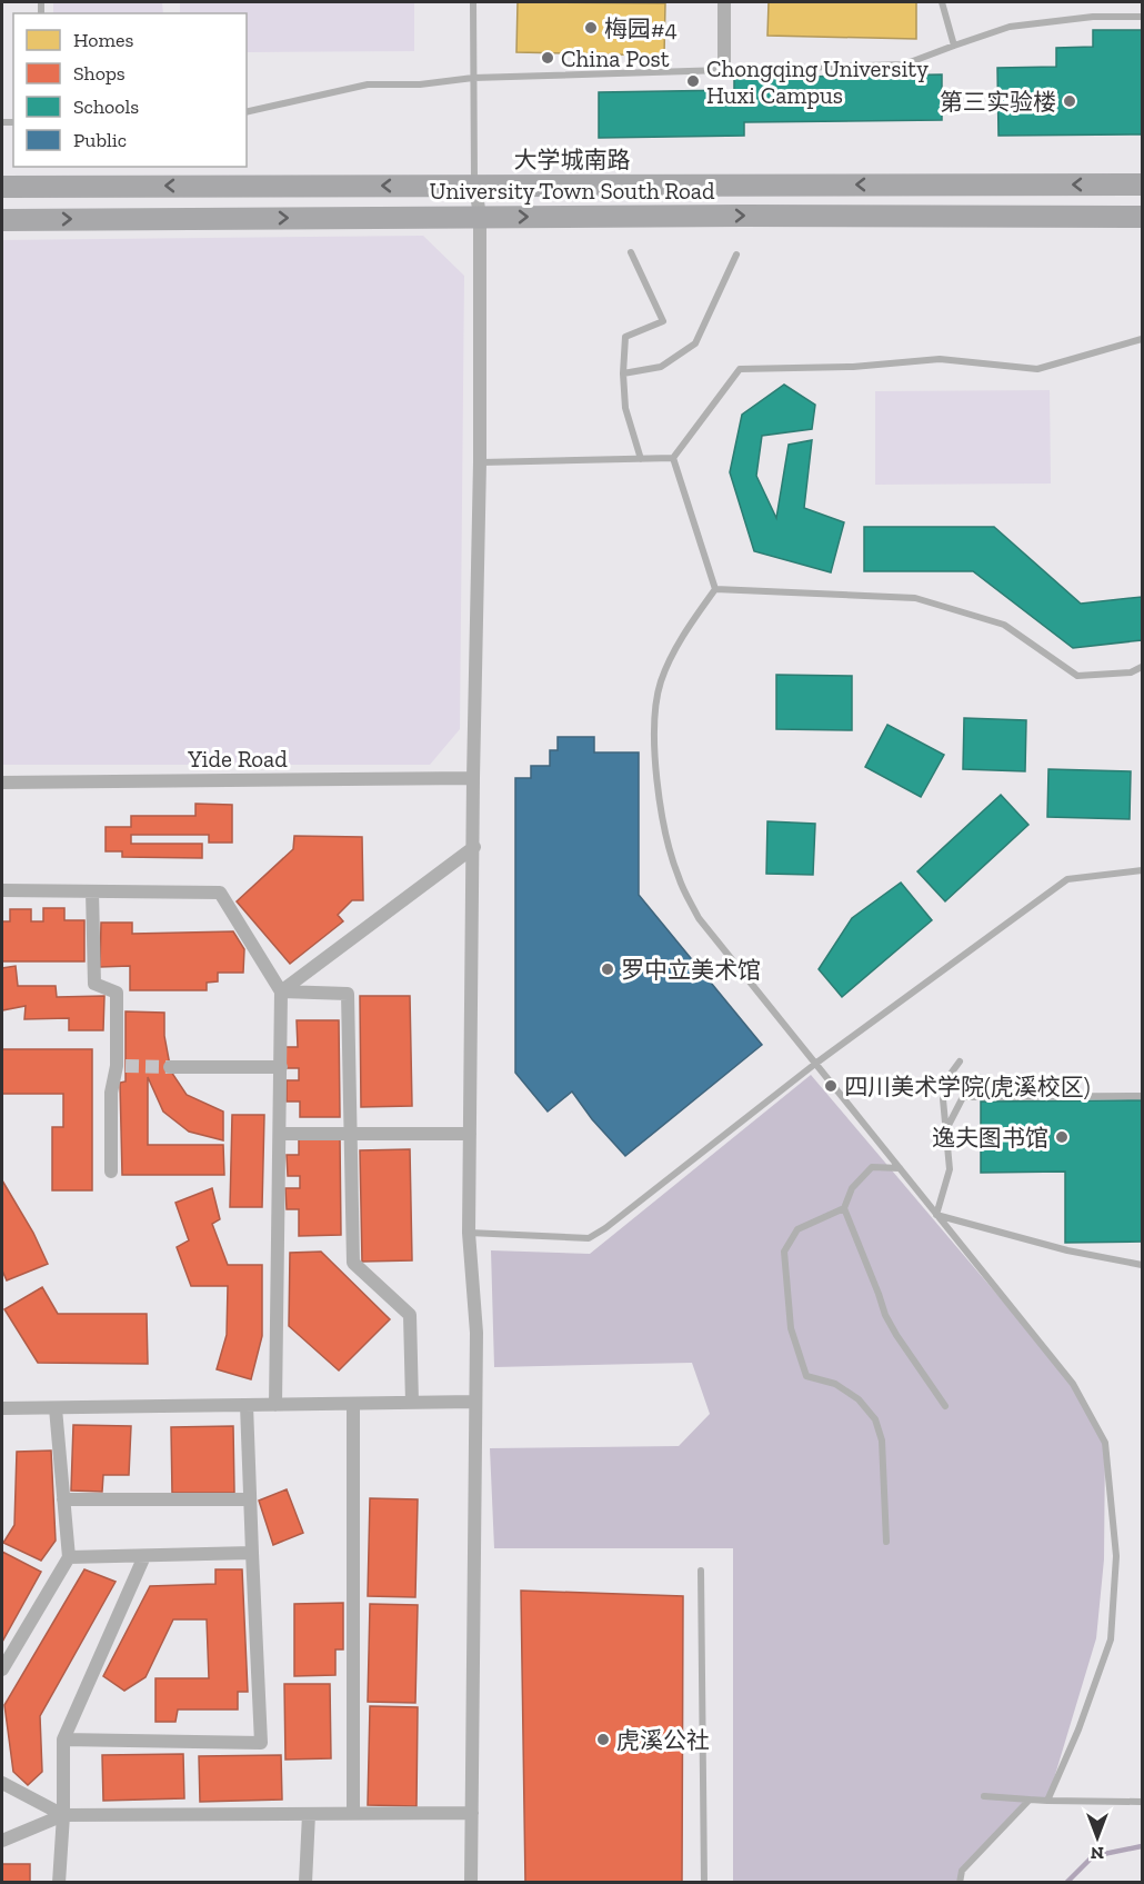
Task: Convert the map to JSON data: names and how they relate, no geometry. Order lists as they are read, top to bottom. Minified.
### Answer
{"streets":{"main road":["大学城南路","University Town South Road"],"street":["Yide Road"]},"one_way":["大学城南路","University Town South Road"],"places":["梅园#4","China Post","Chongqing University Huxi Campus","第三实验楼","罗中立美术馆","四川美术学院(虎溪校区)","逸夫图书馆","虎溪公社"],"legend":["Homes","Shops","Schools","Public"],"north":"bottom"}
